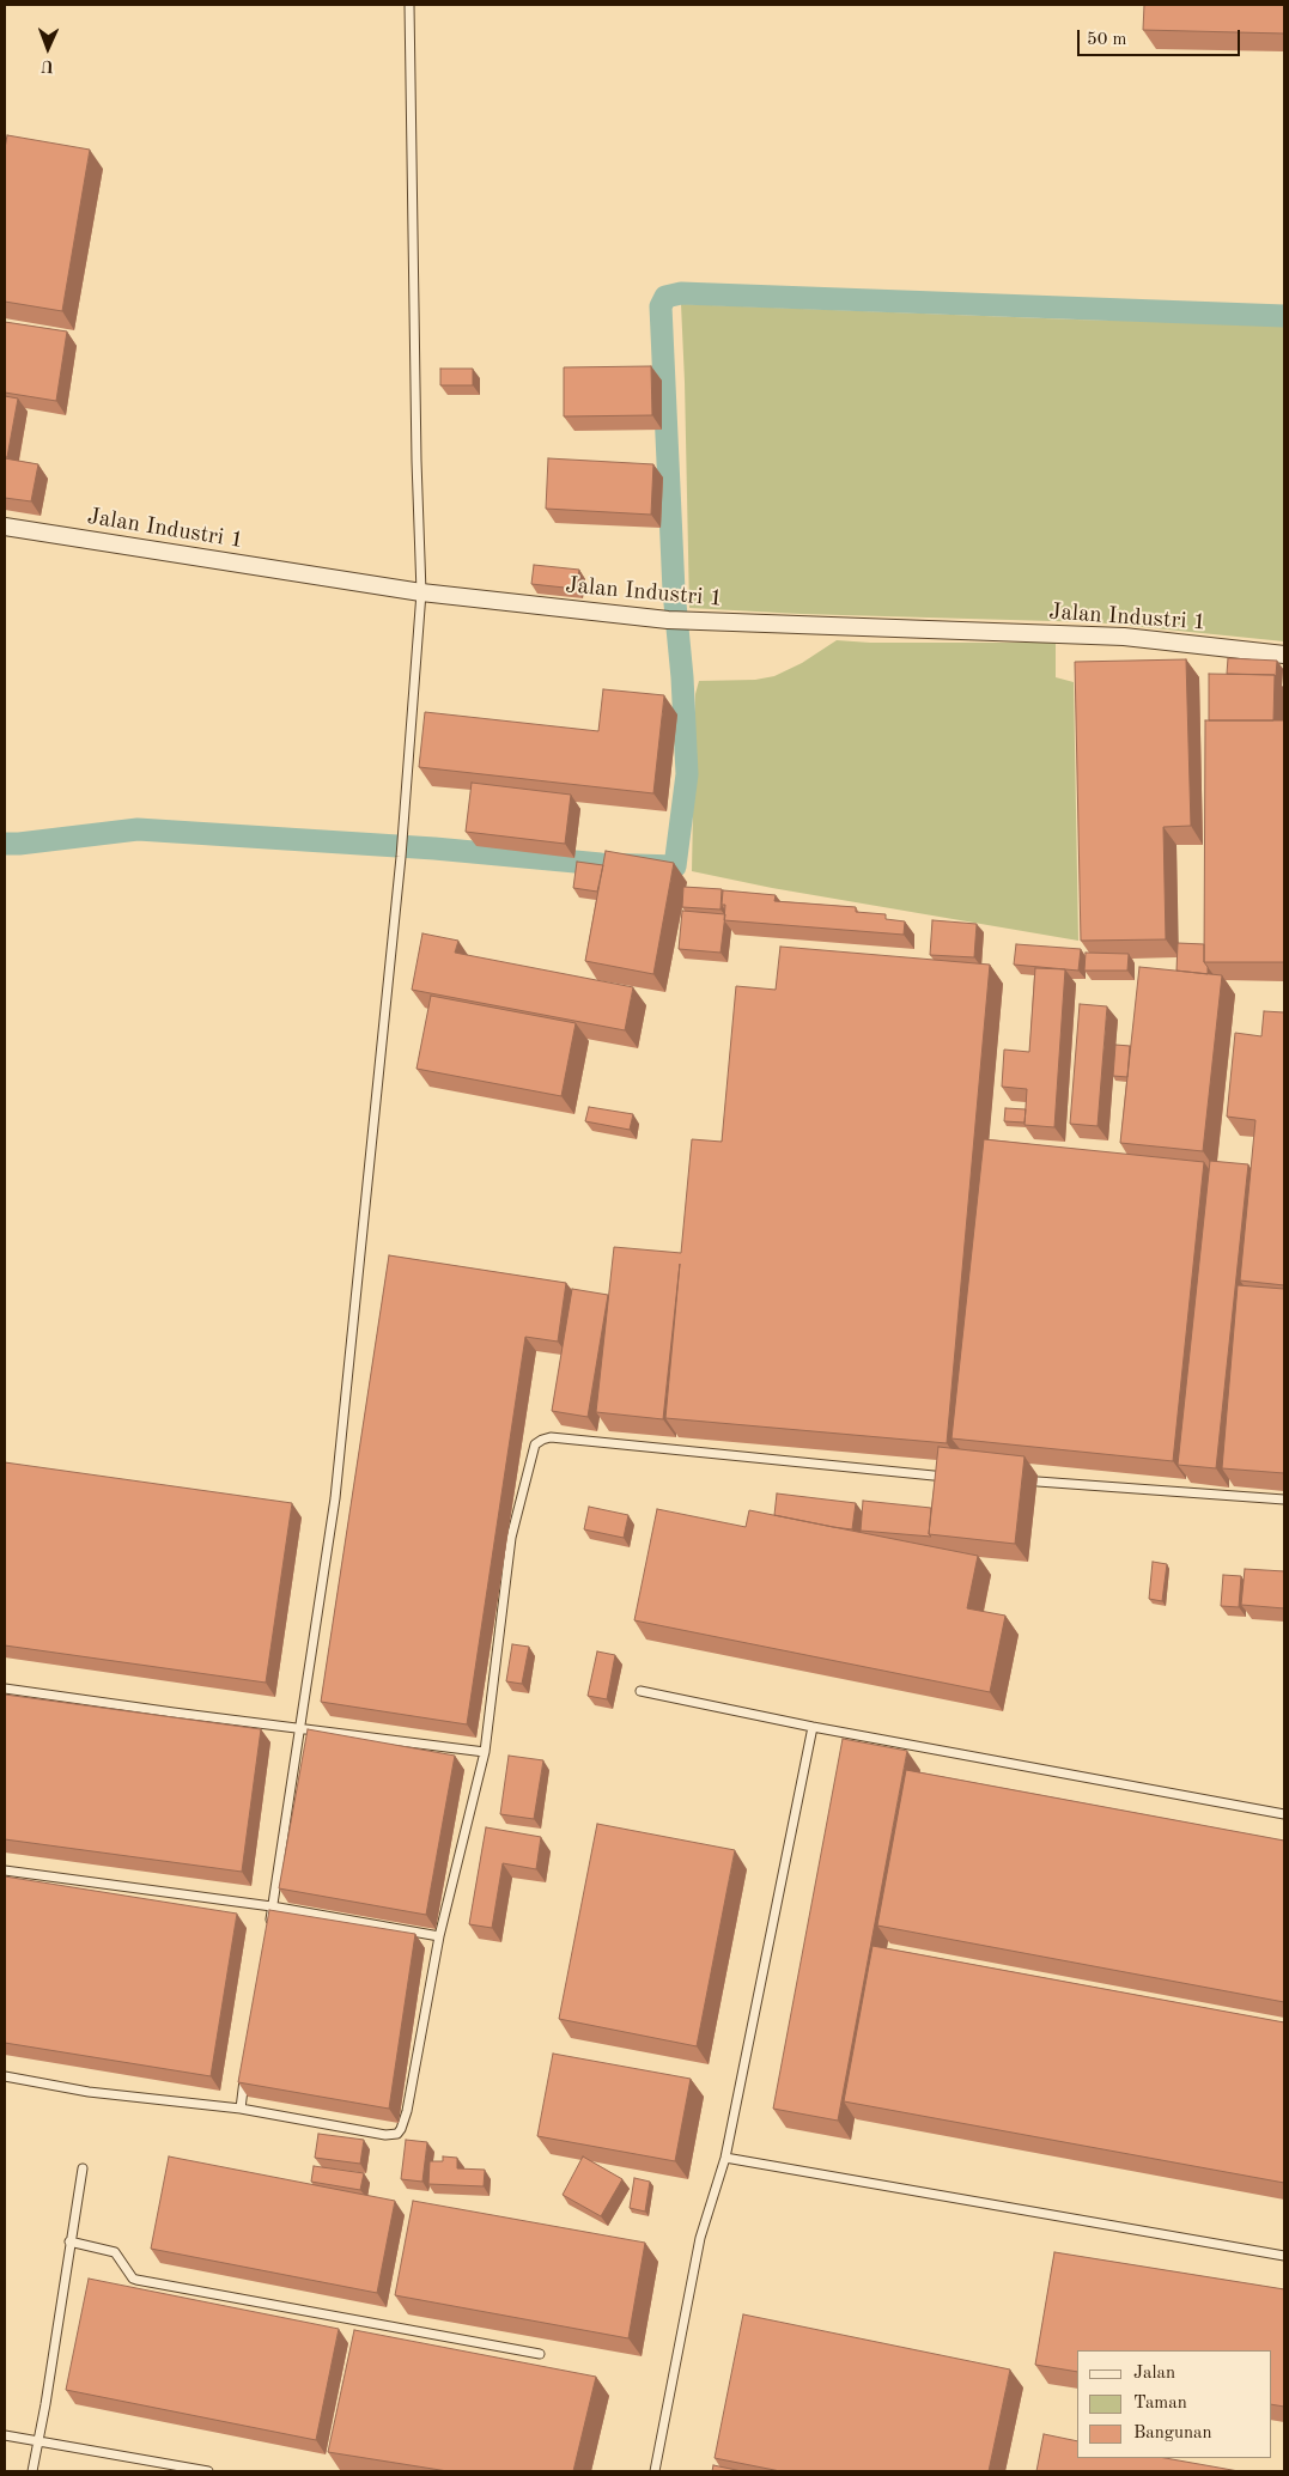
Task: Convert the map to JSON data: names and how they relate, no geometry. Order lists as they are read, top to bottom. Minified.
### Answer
{"streets":{"street":["Jalan Industri 1"]},"legend":["Jalan","Taman","Bangunan"],"scale_bar":"50 m","north":"bottom"}
